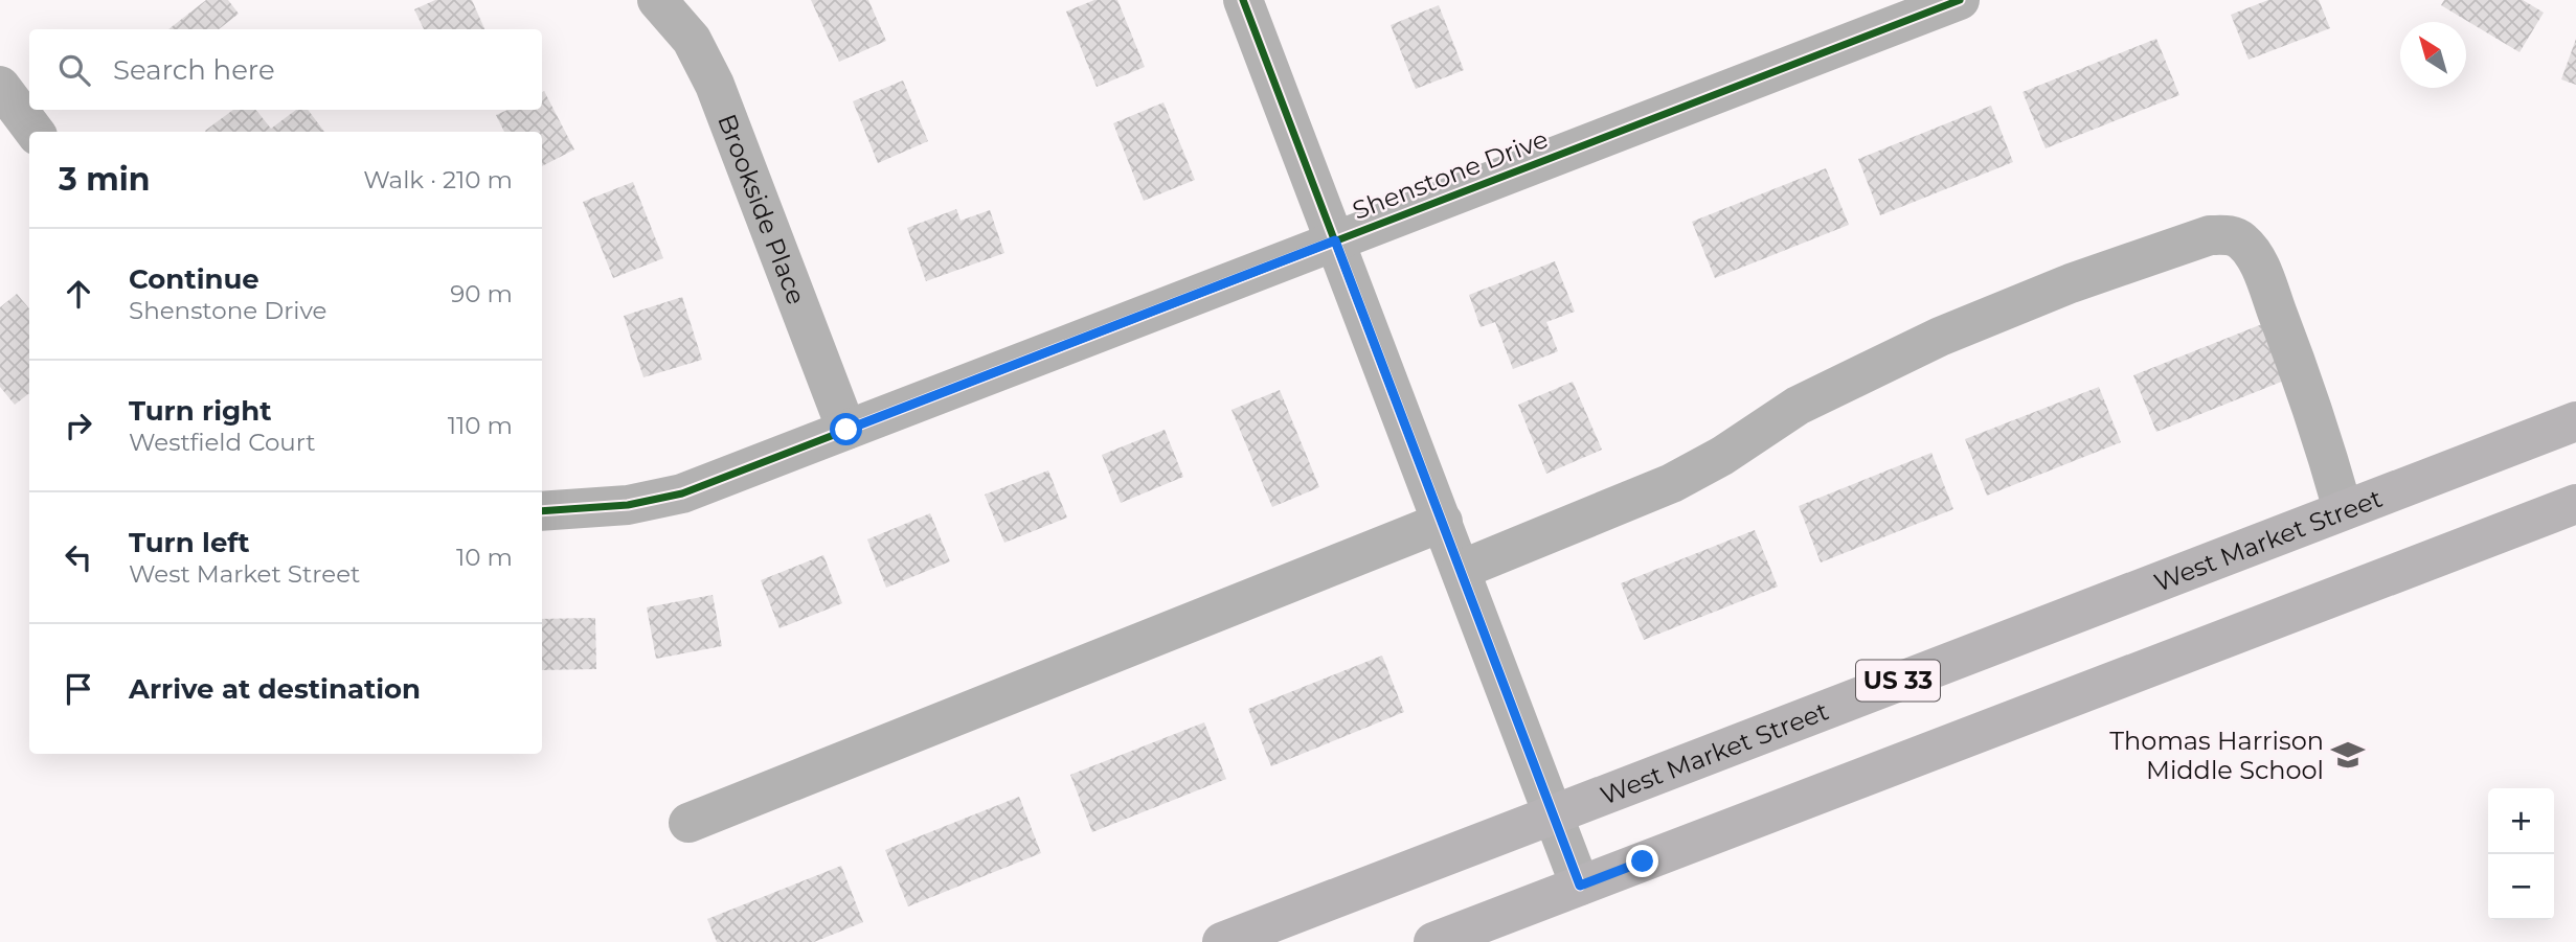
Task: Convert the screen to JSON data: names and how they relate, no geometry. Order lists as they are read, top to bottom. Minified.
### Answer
{"streets":{"main road":["West Market Street","US 33"],"street":["Shenstone Drive","Brookside Place"]},"crossings":[["Shenstone Drive","Brookside Place"]],"places":{"school or university":["Thomas Harrison Middle School"]},"north":"top left","page":{"search":"Search here","heading":["3 min","Walk · 210 m"],"list":[["Continue","Shenstone Drive","90 m"],["Turn right","Westfield Court","110 m"],["Turn left","West Market Street","10 m"],"Arrive at destination"],"map_buttons":["+","−"]}}
